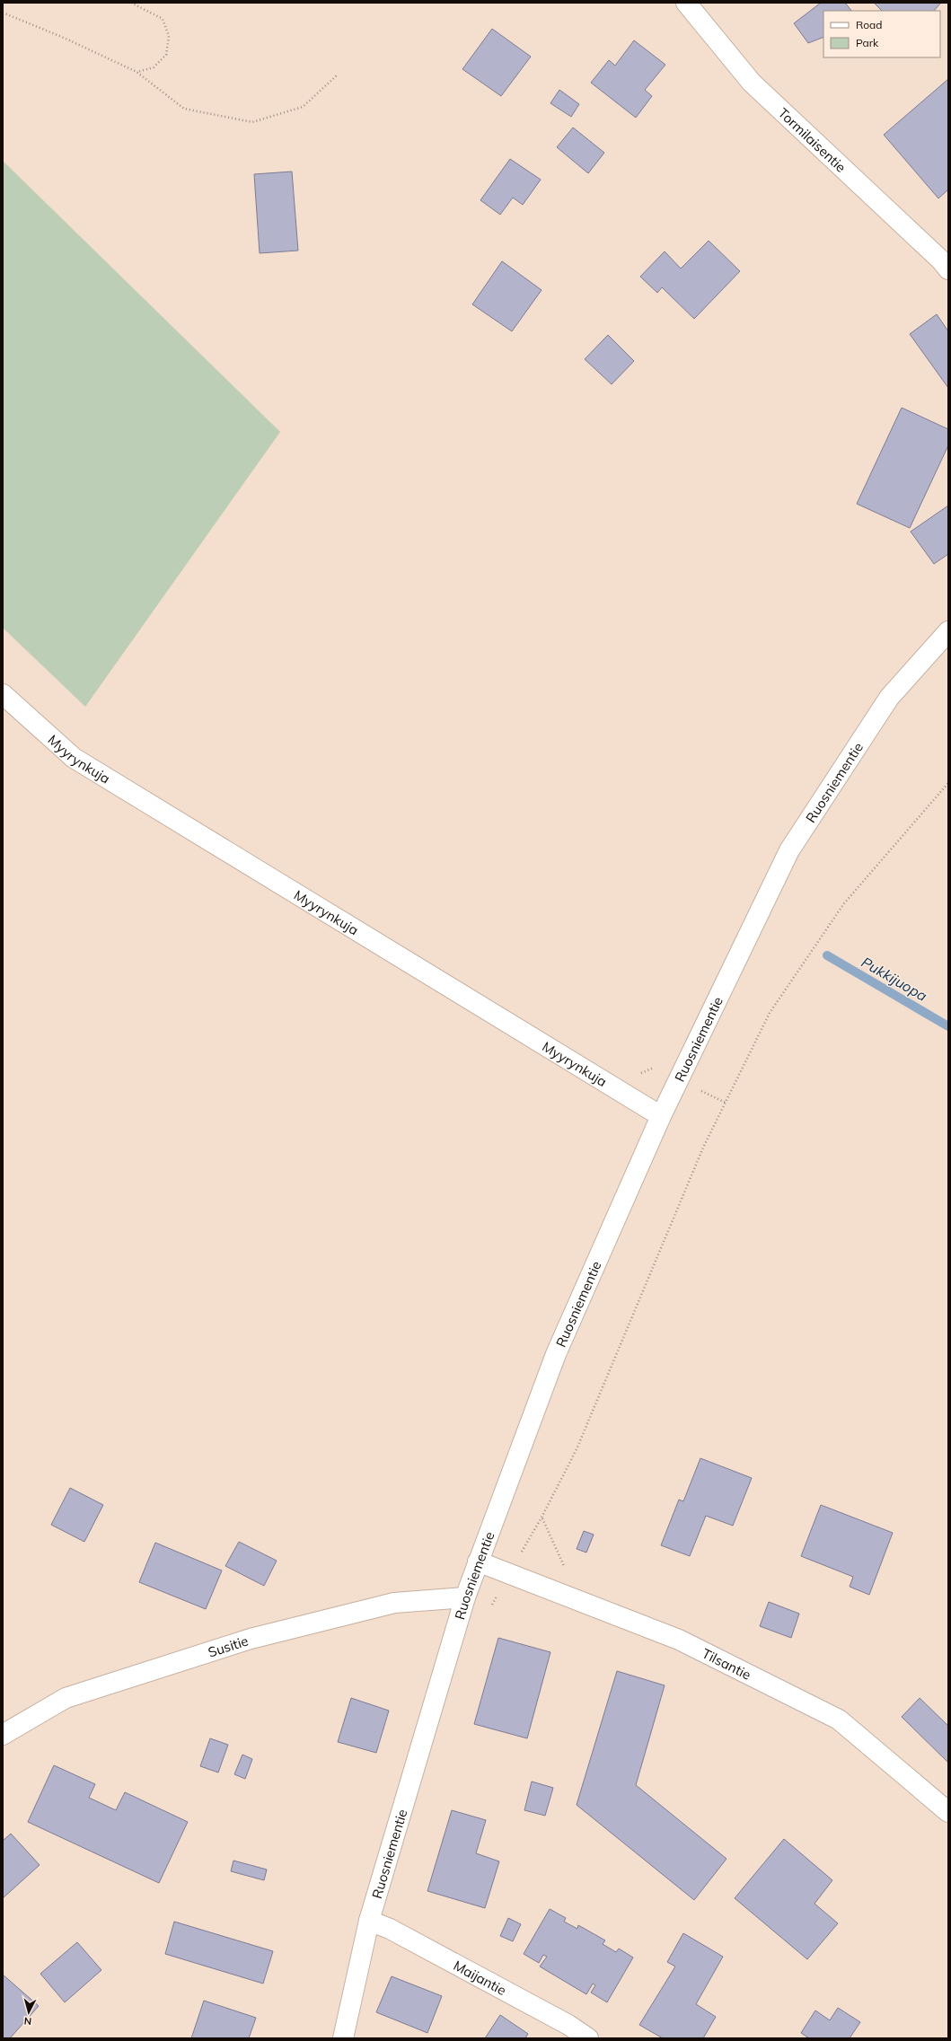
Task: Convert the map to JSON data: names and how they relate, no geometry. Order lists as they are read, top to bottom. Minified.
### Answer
{"streets":{"street":["Tormilaisentie","Myyrynkuja","Ruosniementie","Susitie","Tilsantie","Maijantie"]},"crossings":[["Myyrynkuja","Ruosniementie"],["Ruosniementie","Susitie"],["Ruosniementie","Tilsantie"],["Ruosniementie","Maijantie"]],"water":["Pukkijuopa"],"legend":["Road","Park"],"north":"bottom"}
